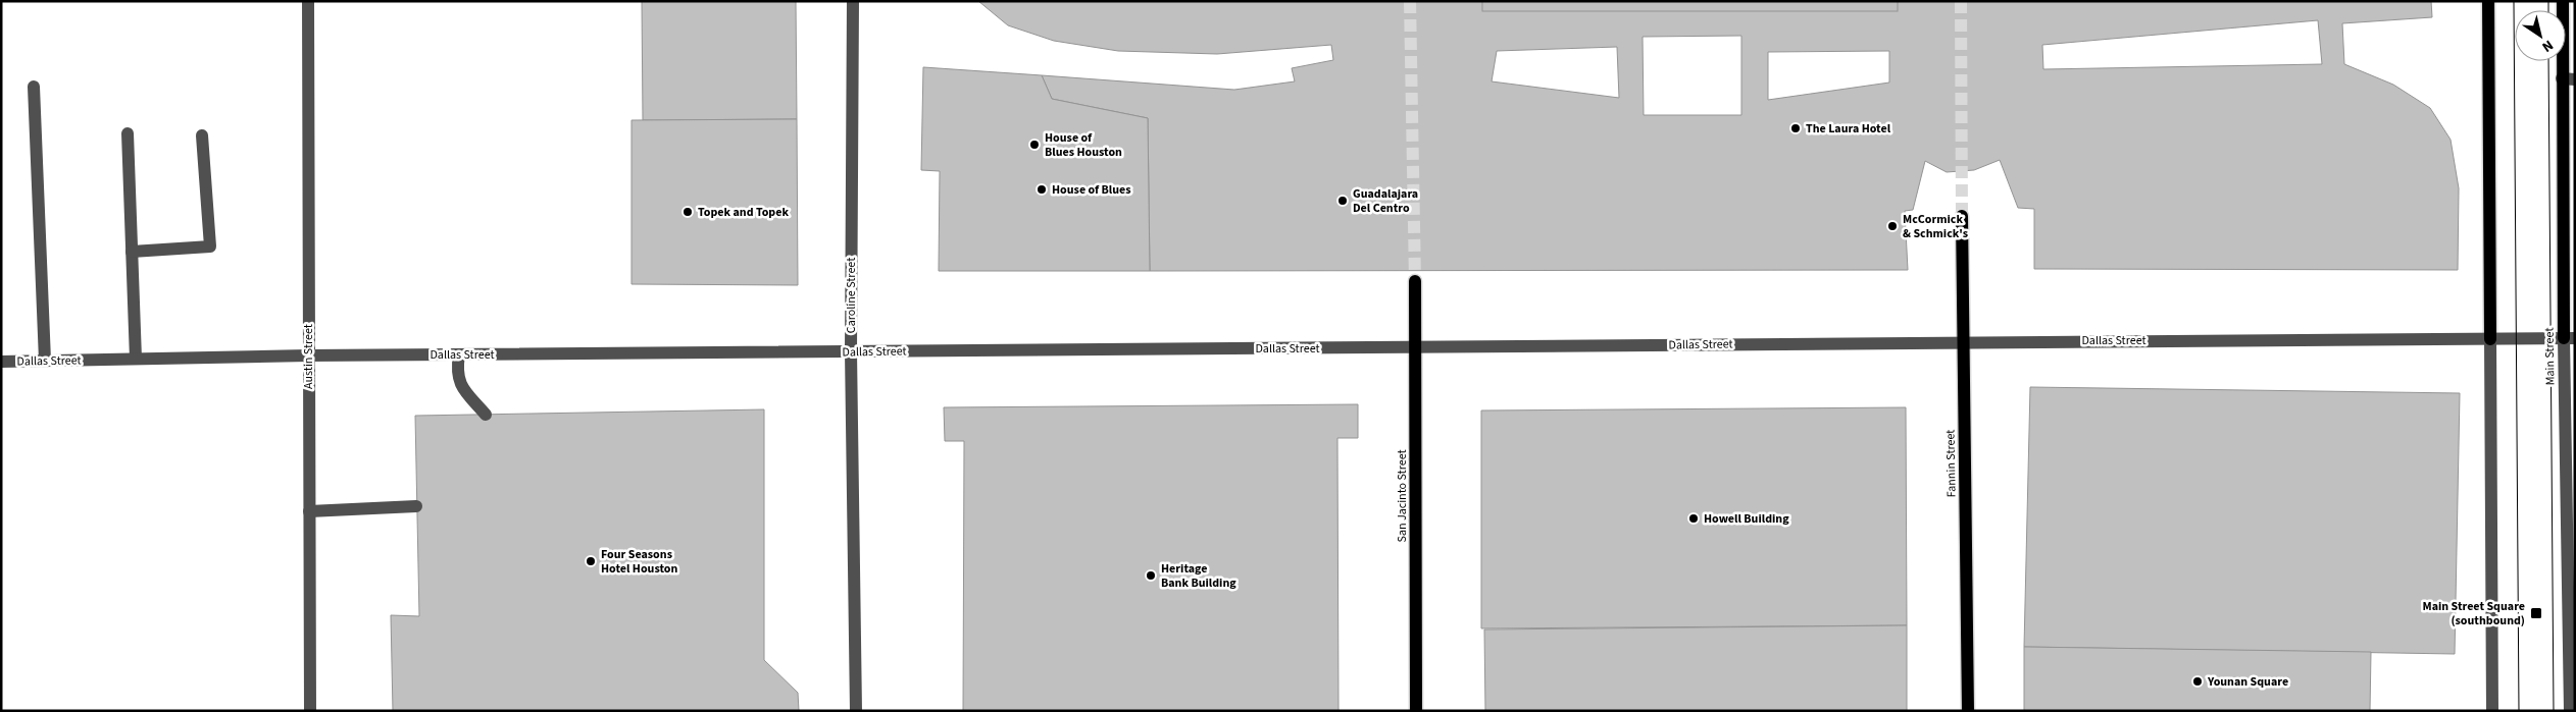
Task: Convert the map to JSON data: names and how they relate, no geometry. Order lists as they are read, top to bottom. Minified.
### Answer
{"streets":{"main road":["Main Street","Fannin Street","San Jacinto Street"],"street":["Caroline Street","Dallas Street","Austin Street"]},"crossings":[["Caroline Street","Dallas Street"],["Dallas Street","Austin Street"],["Dallas Street","Main Street"],["Dallas Street","Fannin Street"],["Dallas Street","San Jacinto Street"]],"places":{"other":["The Laura Hotel","House of Blues Houston","House of Blues","Guadalajara Del Centro","Topek and Topek","McCormick & Schmick's","Howell Building","Four Seasons Hotel Houston","Heritage Bank Building","Younan Square"],"transit":["Main Street Square (southbound)"]},"north":"bottom right"}
